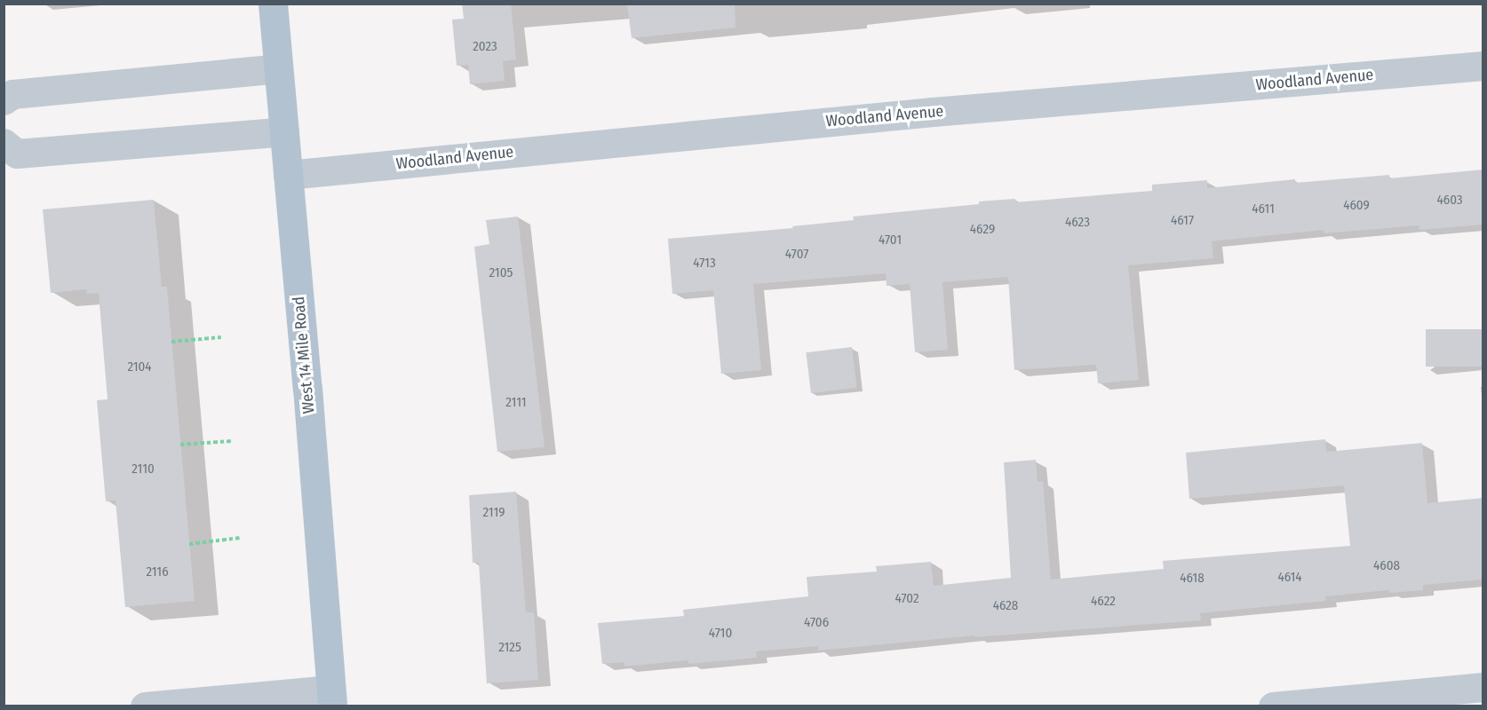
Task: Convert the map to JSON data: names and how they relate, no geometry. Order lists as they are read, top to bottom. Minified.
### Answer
{"streets":{"main road":["West 14 Mile Road"],"street":["Woodland Avenue"]},"crossings":[["Woodland Avenue","West 14 Mile Road"]],"house_numbers":["2023","4603","4609","4611","4617","4623","4629","4701","4707","4713","2105","2104","2111","2110","2119","4608","2116","4614","4618","4702","4622","4628","4706","4710","2125"]}
